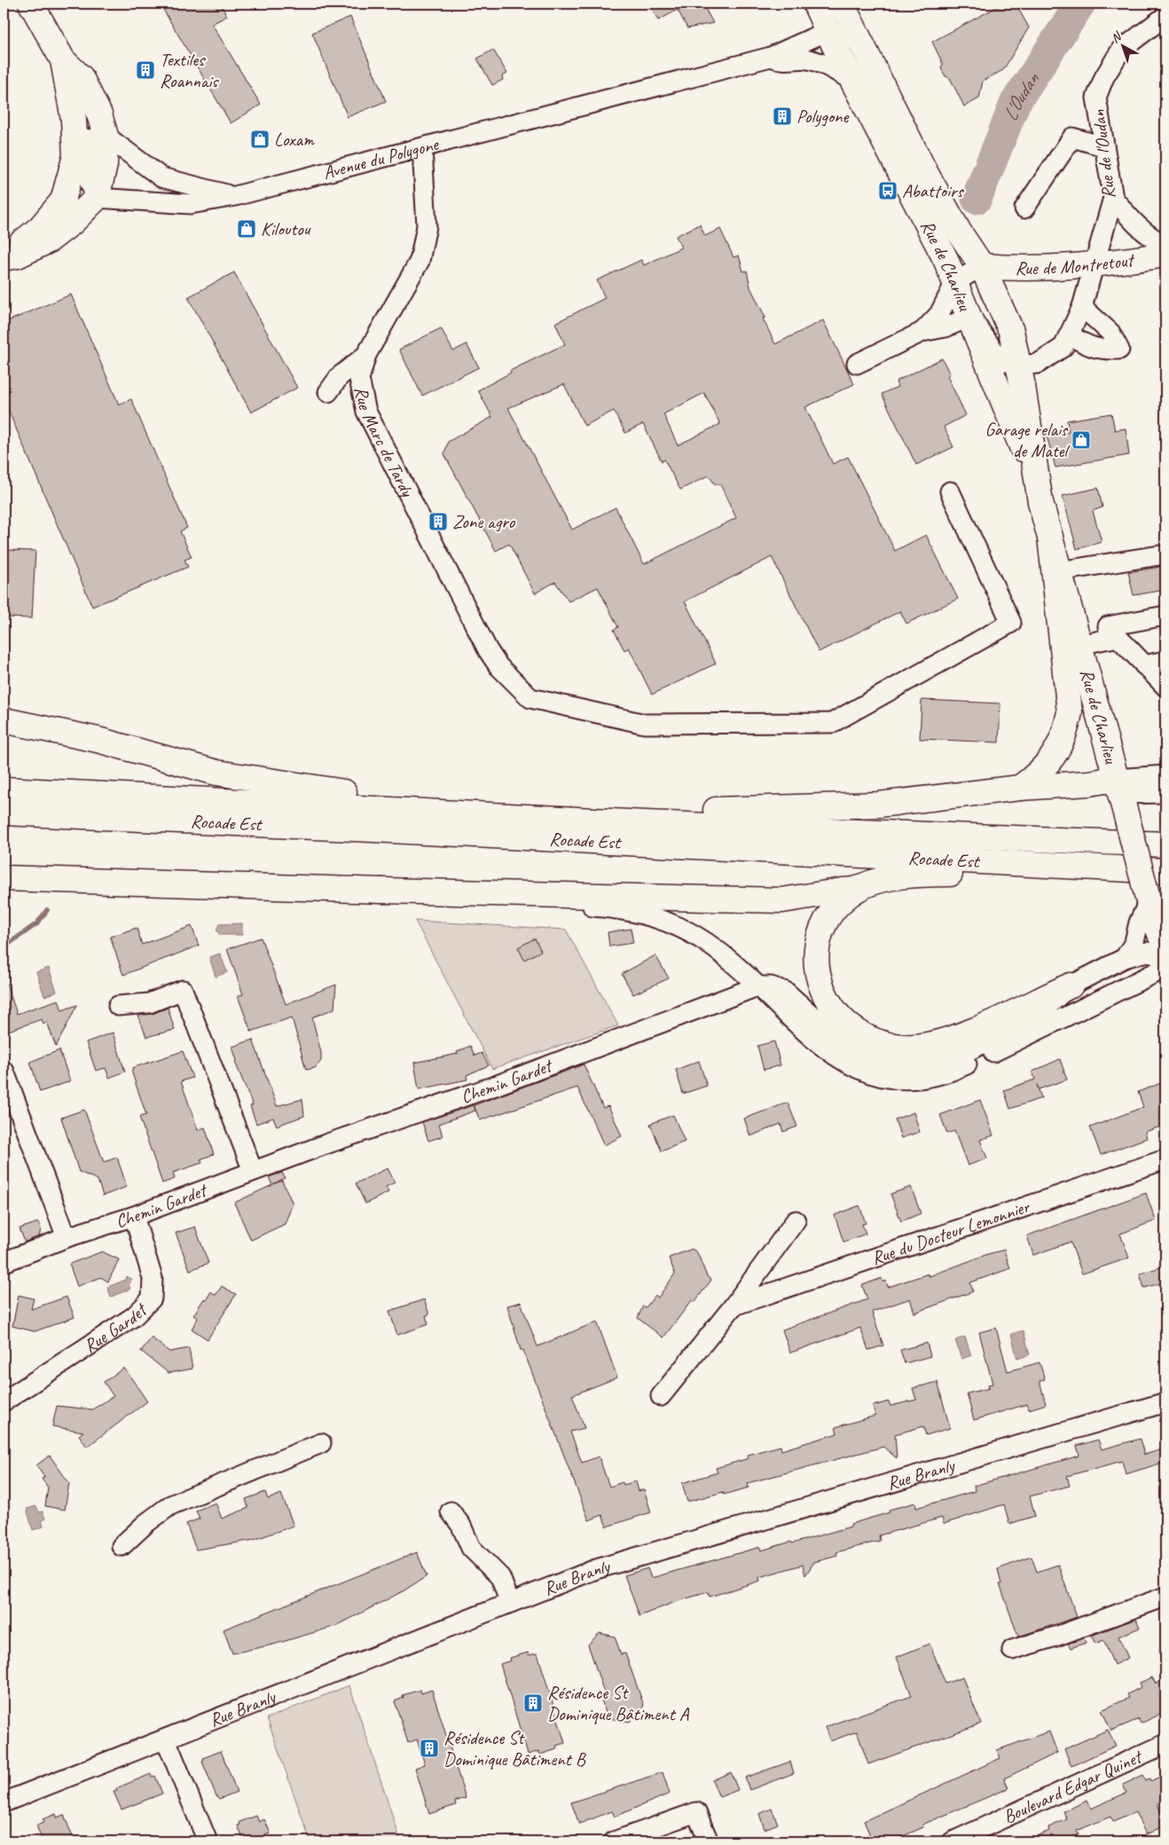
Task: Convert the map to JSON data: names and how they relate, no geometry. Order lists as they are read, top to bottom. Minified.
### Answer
{"streets":{"main road":["Rue de Montretout","Rue de Charlieu","Rocade Est"],"street":["Rue de l'Oudan","Avenue du Polygone","Rue Marc de Tardy","Chemin Gardet","Rue du Docteur Lemonnier","Rue Gardet","Rue Branly","Boulevard Edgar Quinet"]},"crossings":[["Rue de l'Oudan","Rue de Montretout"],["Avenue du Polygone","Rue de Charlieu"],["Avenue du Polygone","Rue Marc de Tardy"],["Rue de Montretout","Rue de Charlieu"],["Chemin Gardet","Rue Gardet"]],"water":["L'Oudan"],"places":{"building":["Textiles Roannais","Polygone","Zone agro","Résidence St Dominique Bâtiment A","Résidence St Dominique Bâtiment B"],"shop":["Loxam","Kiloutou","Garage relais de Matel"],"bus stop":["Abattoirs"]},"north":"top left"}
